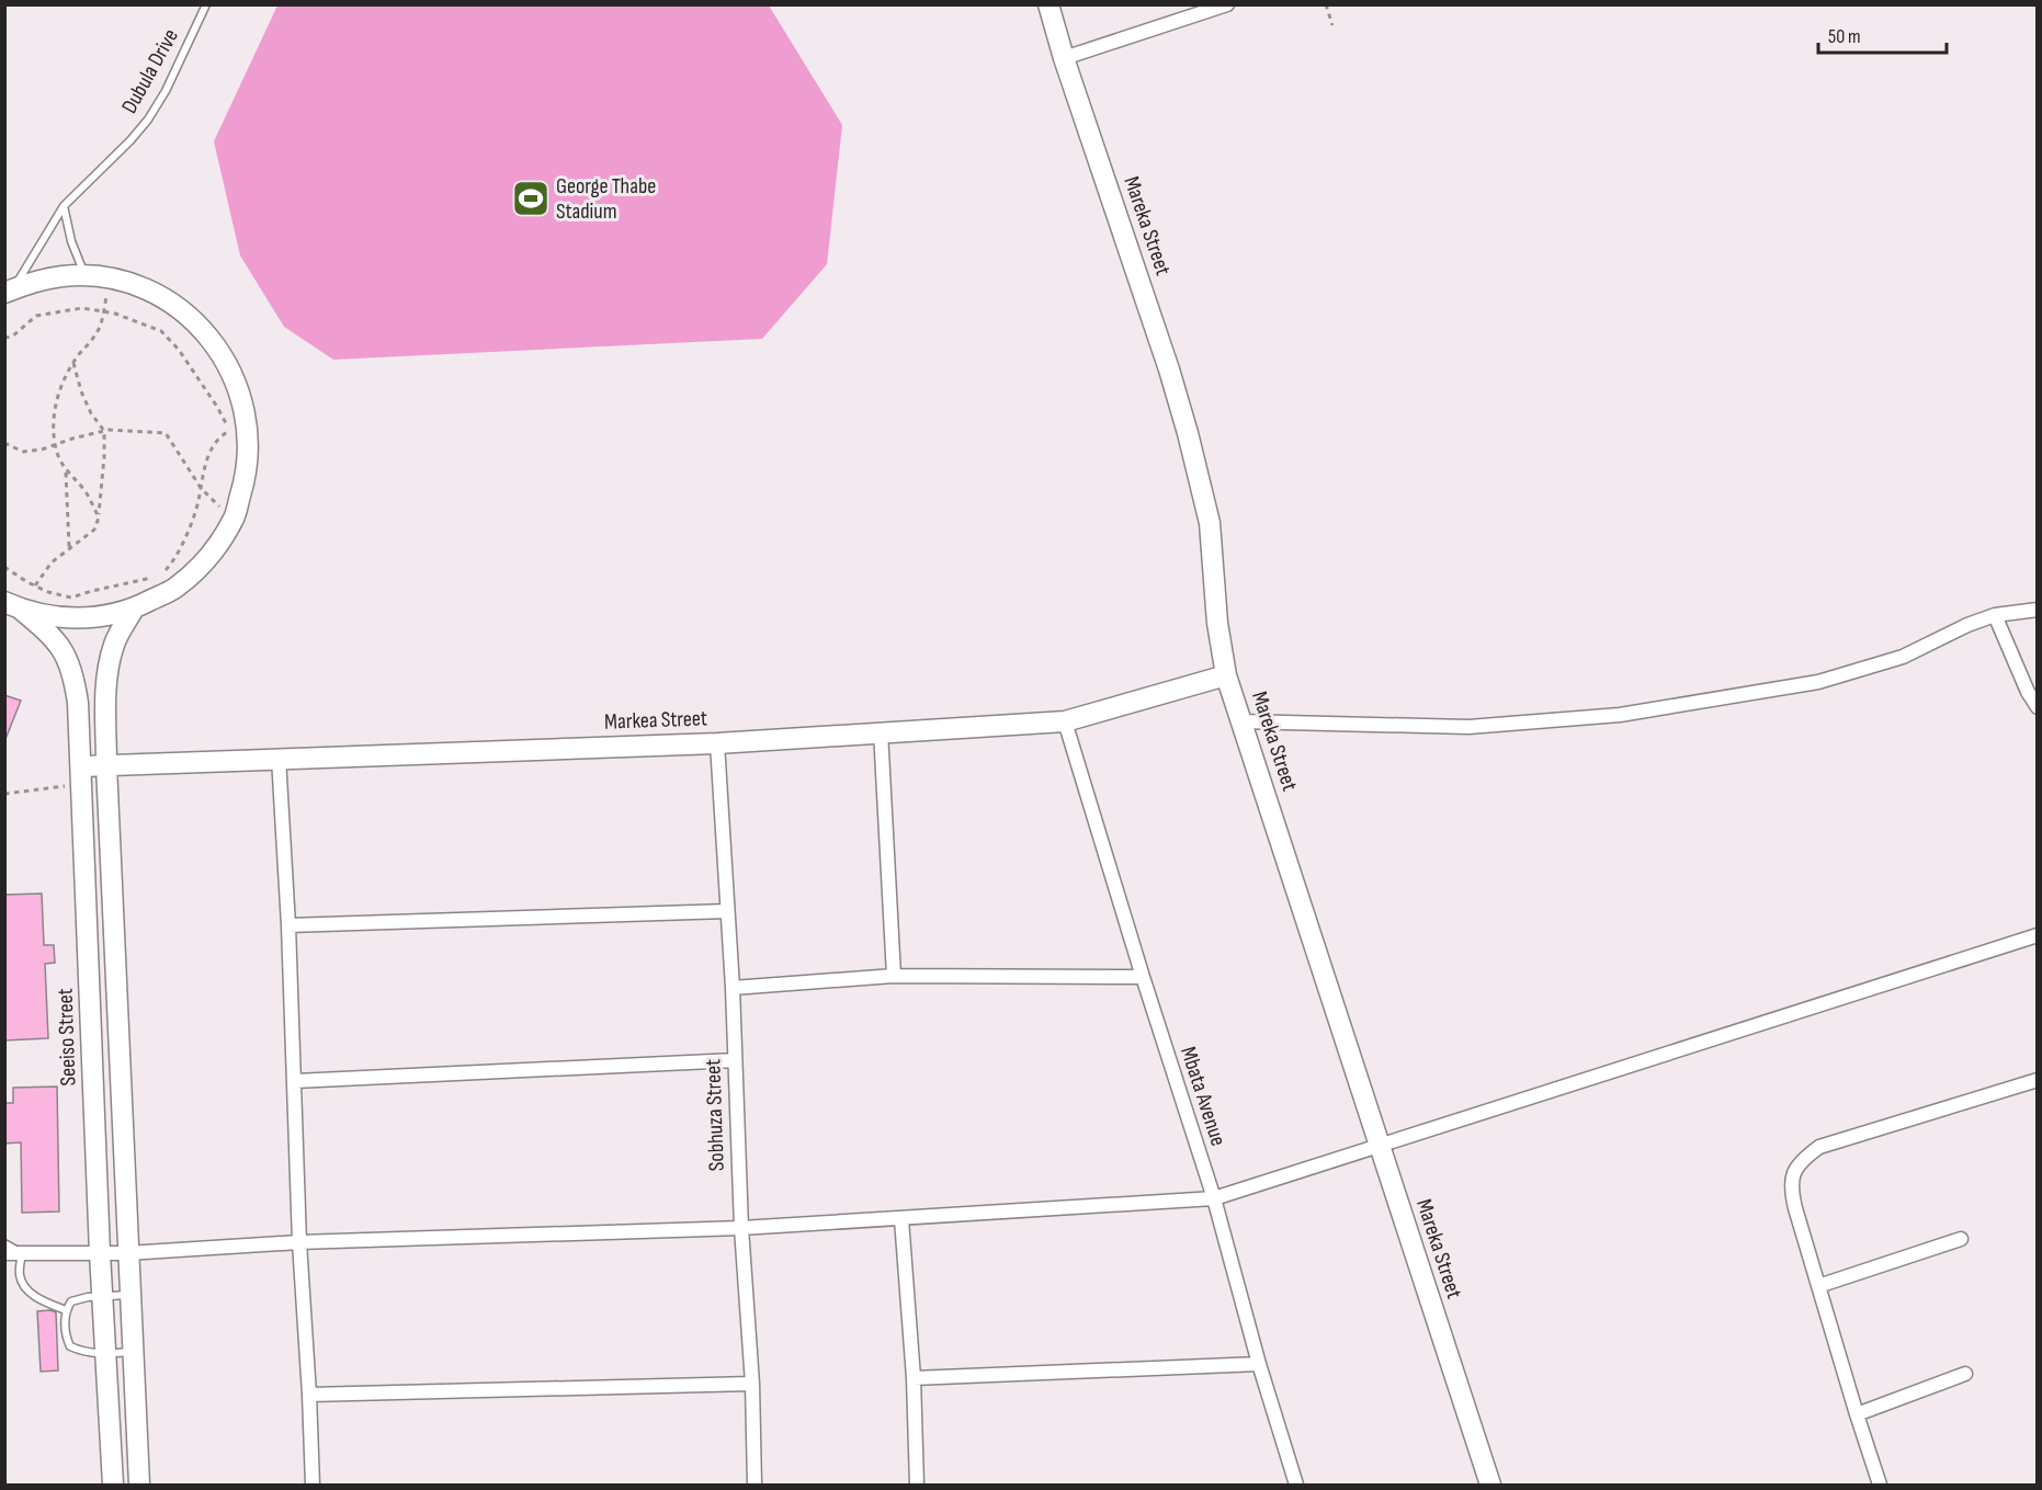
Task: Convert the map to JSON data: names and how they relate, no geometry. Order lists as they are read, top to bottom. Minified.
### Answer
{"streets":{"street":["Mareka Street","Markea Street","Seeiso Street","Mbata Avenue","Sobhuza Street"],"lane":["Dubula Drive"]},"crossings":[["Mareka Street","Markea Street"],["Markea Street","Seeiso Street"],["Markea Street","Mbata Avenue"],["Markea Street","Sobhuza Street"]],"places":{"sports":["George Thabe Stadium"]},"scale_bar":"50 m"}
